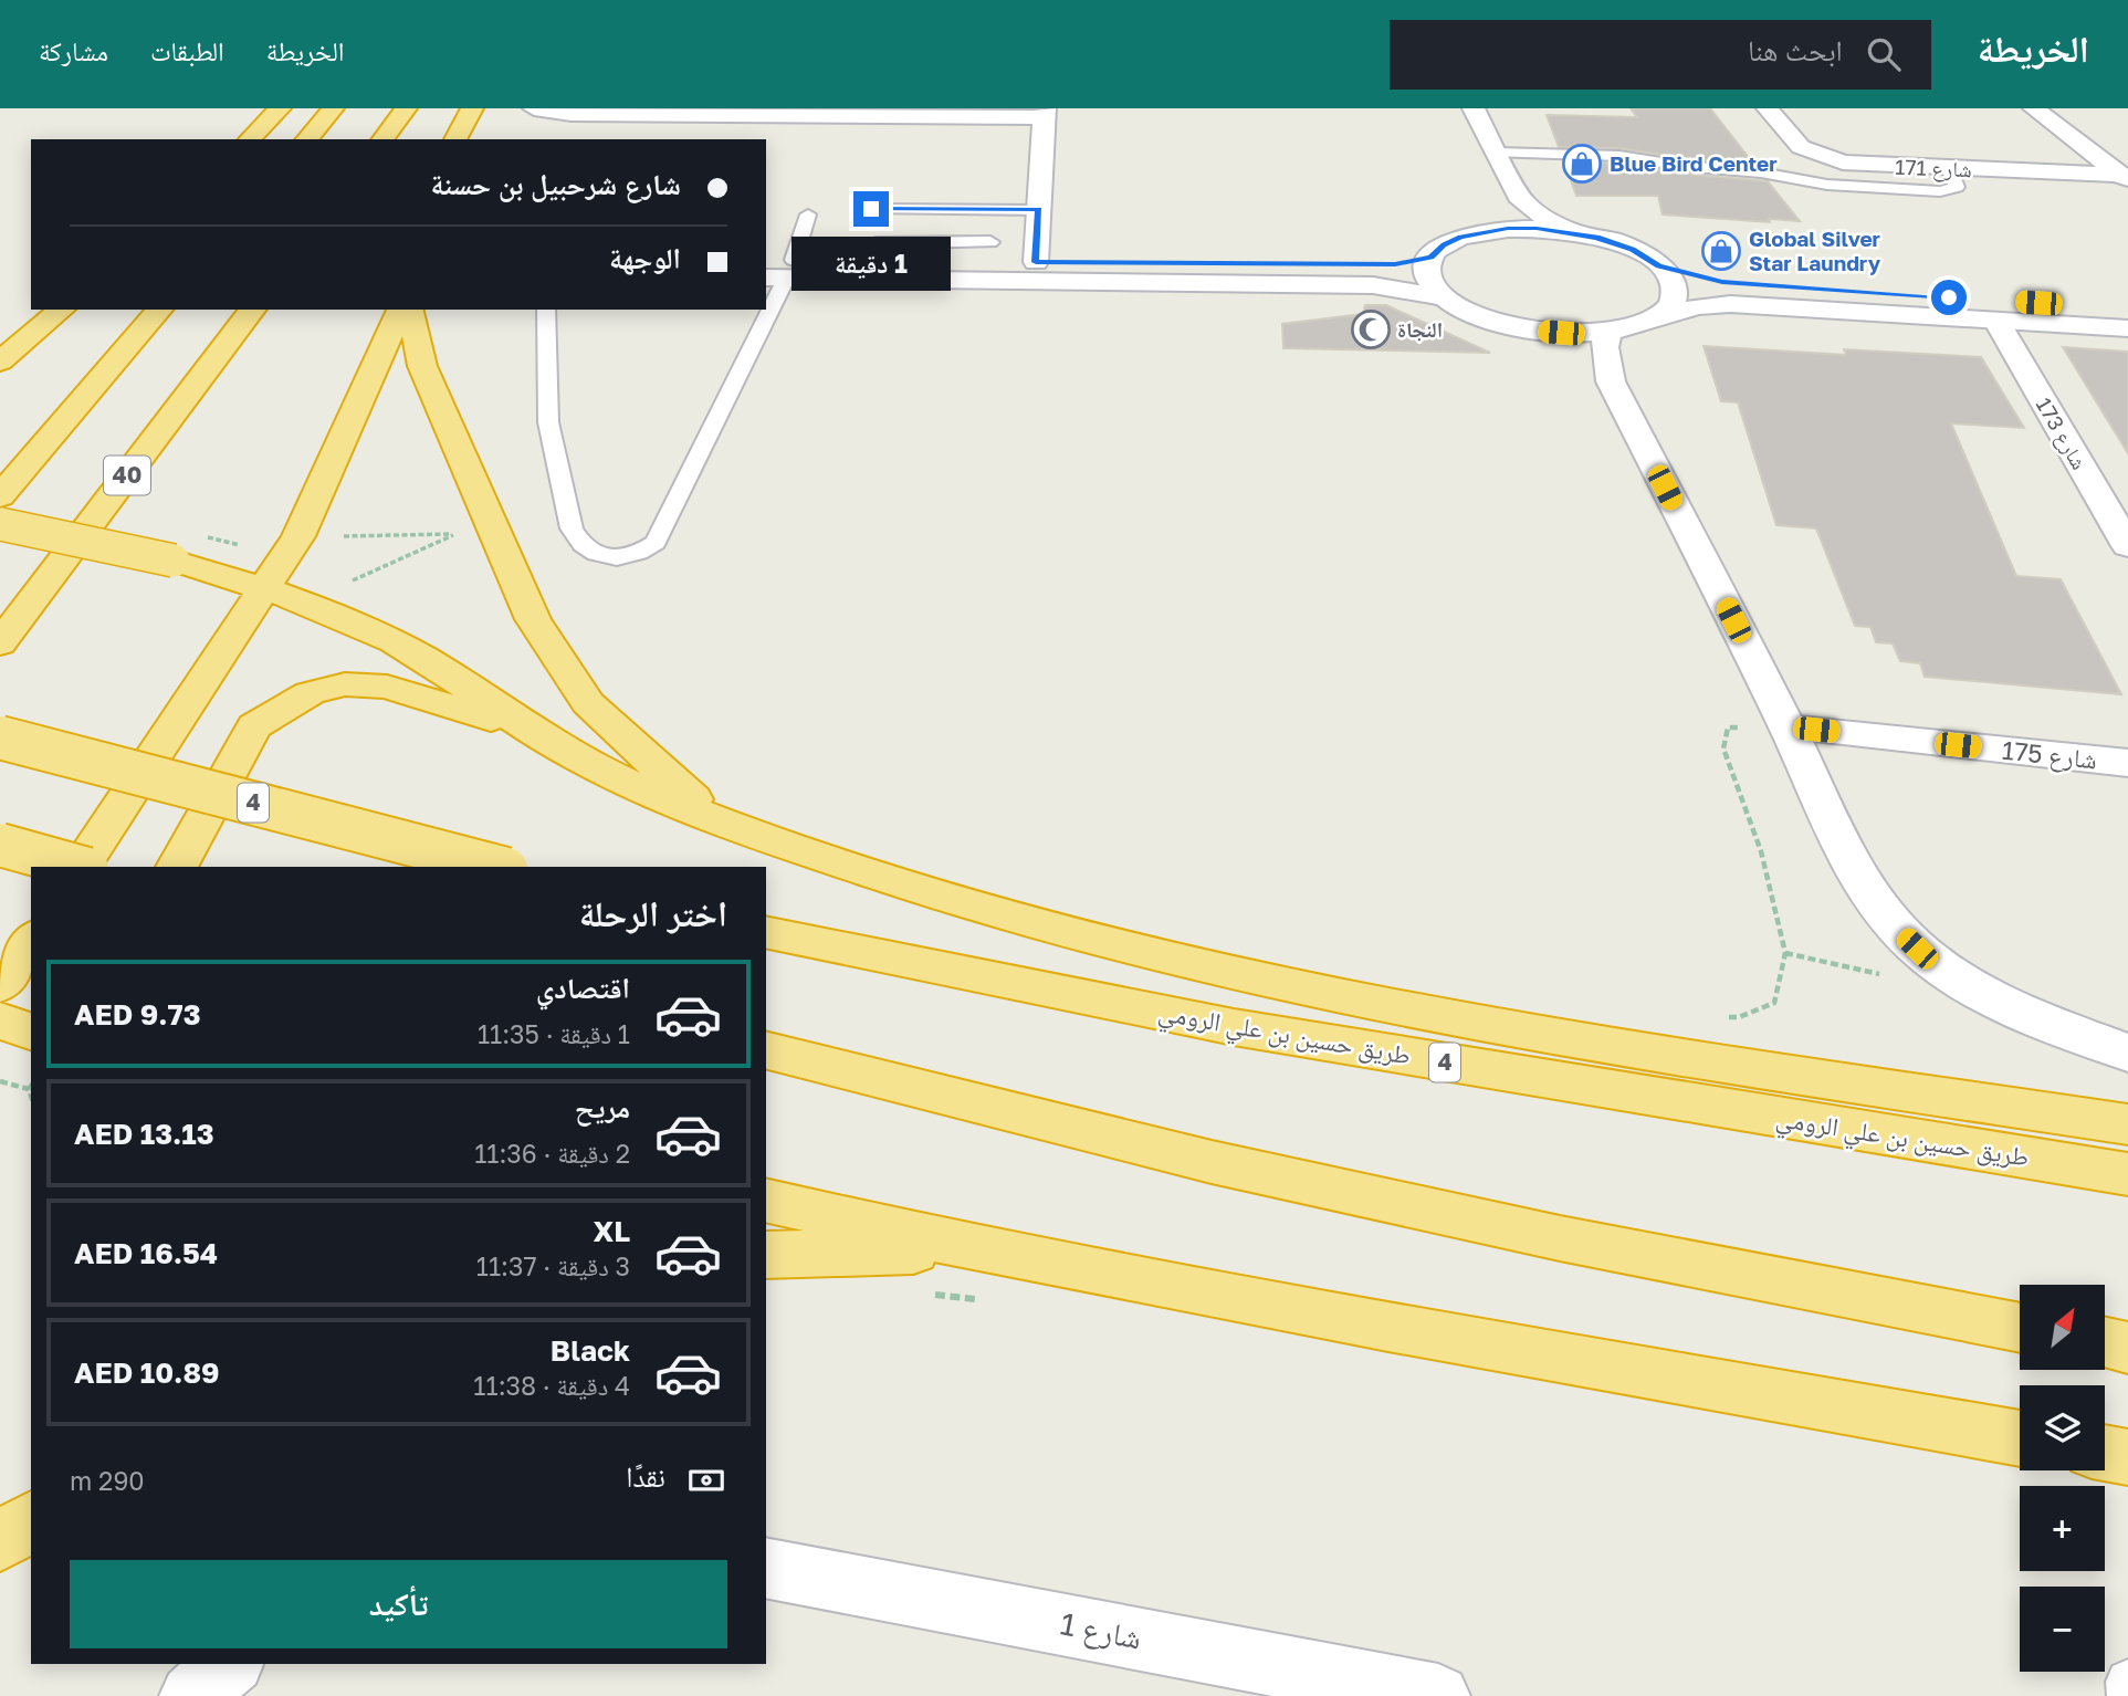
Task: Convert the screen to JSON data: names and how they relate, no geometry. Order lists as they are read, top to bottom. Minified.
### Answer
{"streets":{"highway":["40","4","طريق حسين بن علي الرومي"],"street":["شارع 171","شارع 173","شارع 175","شارع 1"]},"places":{"shop":["Blue Bird Center","Global Silver Star Laundry"],"mosque":["النجاة"]},"north":"top right","page":{"header":"الخريطة","search":"ابحث هنا","nav":["الخريطة","الطبقات","مشاركة"],"banner":["شارع شرحبيل بن حسنة","الوجهة"],"bubble":"1 دقيقة","heading":"اختر الرحلة","list":[{"name":"اقتصادي","note":"1 دقيقة · 11:35","value":"AED 9.73"},{"name":"مريح","note":"2 دقيقة · 11:36","value":"AED 13.13"},{"name":"XL","note":"3 دقيقة · 11:37","value":"AED 16.54"},{"name":"Black","note":"4 دقيقة · 11:38","value":"AED 10.89"}],"map_buttons":["+","−"],"pay":["نقدًا","290 m"],"buttons":"تأكيد"}}
